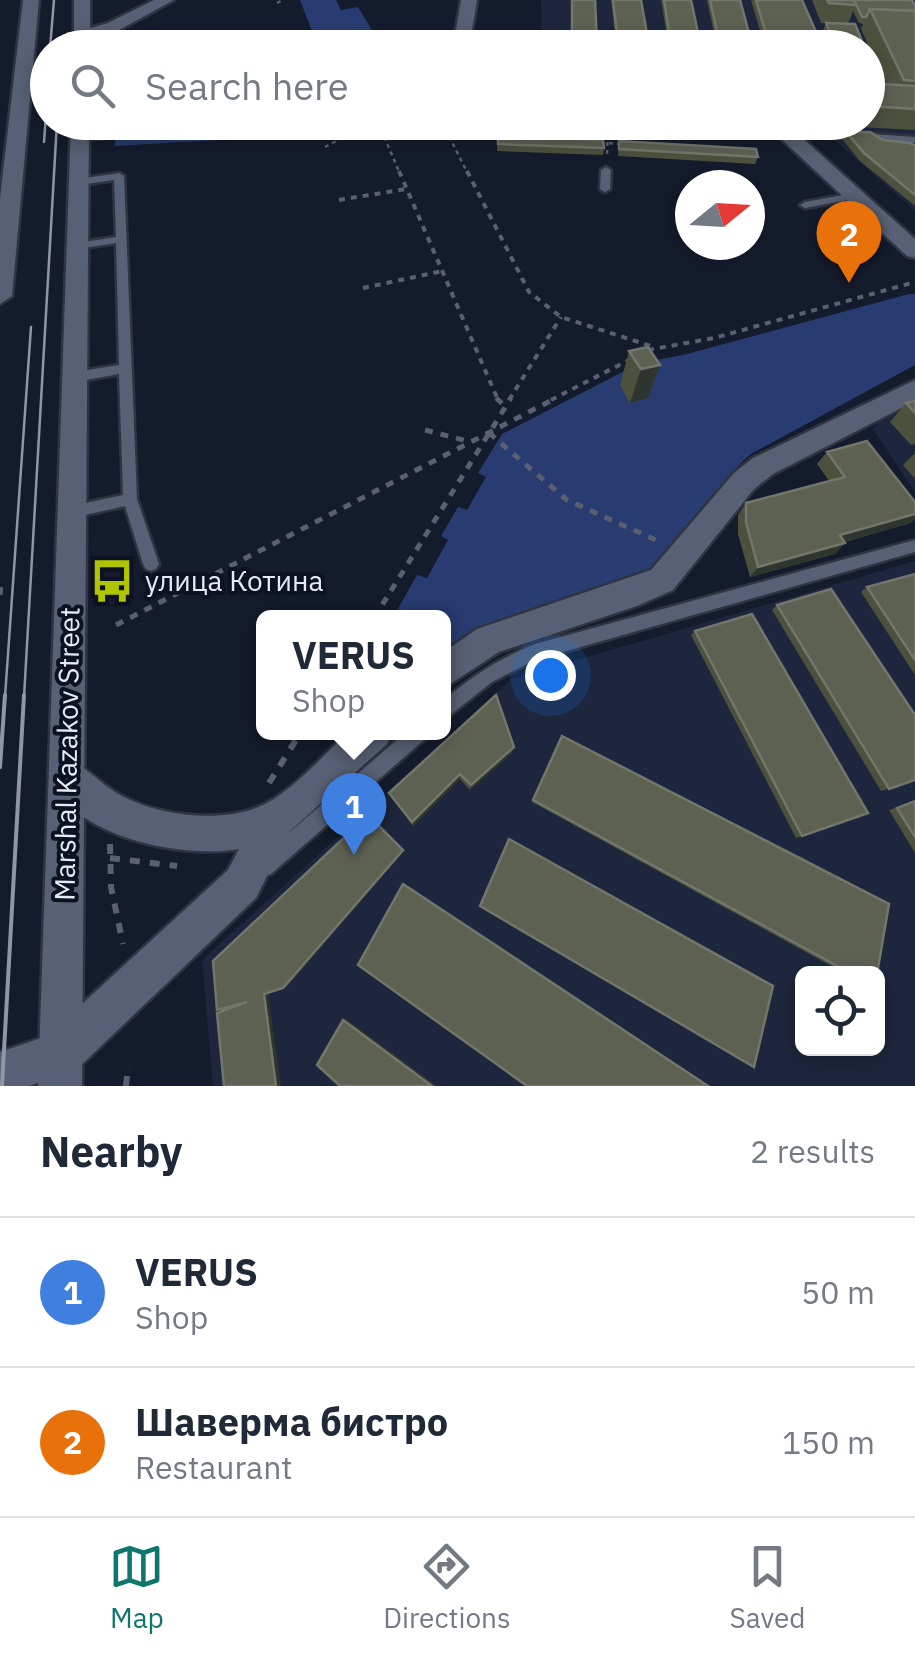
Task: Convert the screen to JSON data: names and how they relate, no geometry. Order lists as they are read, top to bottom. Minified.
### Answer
{"streets":{"street":["Marshal Kazakov Street"]},"places":{"bus stop":["улица Котина"]},"north":"right","page":{"search":"Search here","pins":["2","1"],"popup":["VERUS","Shop"],"heading":["Nearby","2 results"],"list":[{"mark":"1","name":"VERUS","note":"Shop","value":"50 m"},{"mark":"2","name":"Шаверма бистро","note":"Restaurant","value":"150 m"}],"nav":["Map","Directions","Saved"]}}
